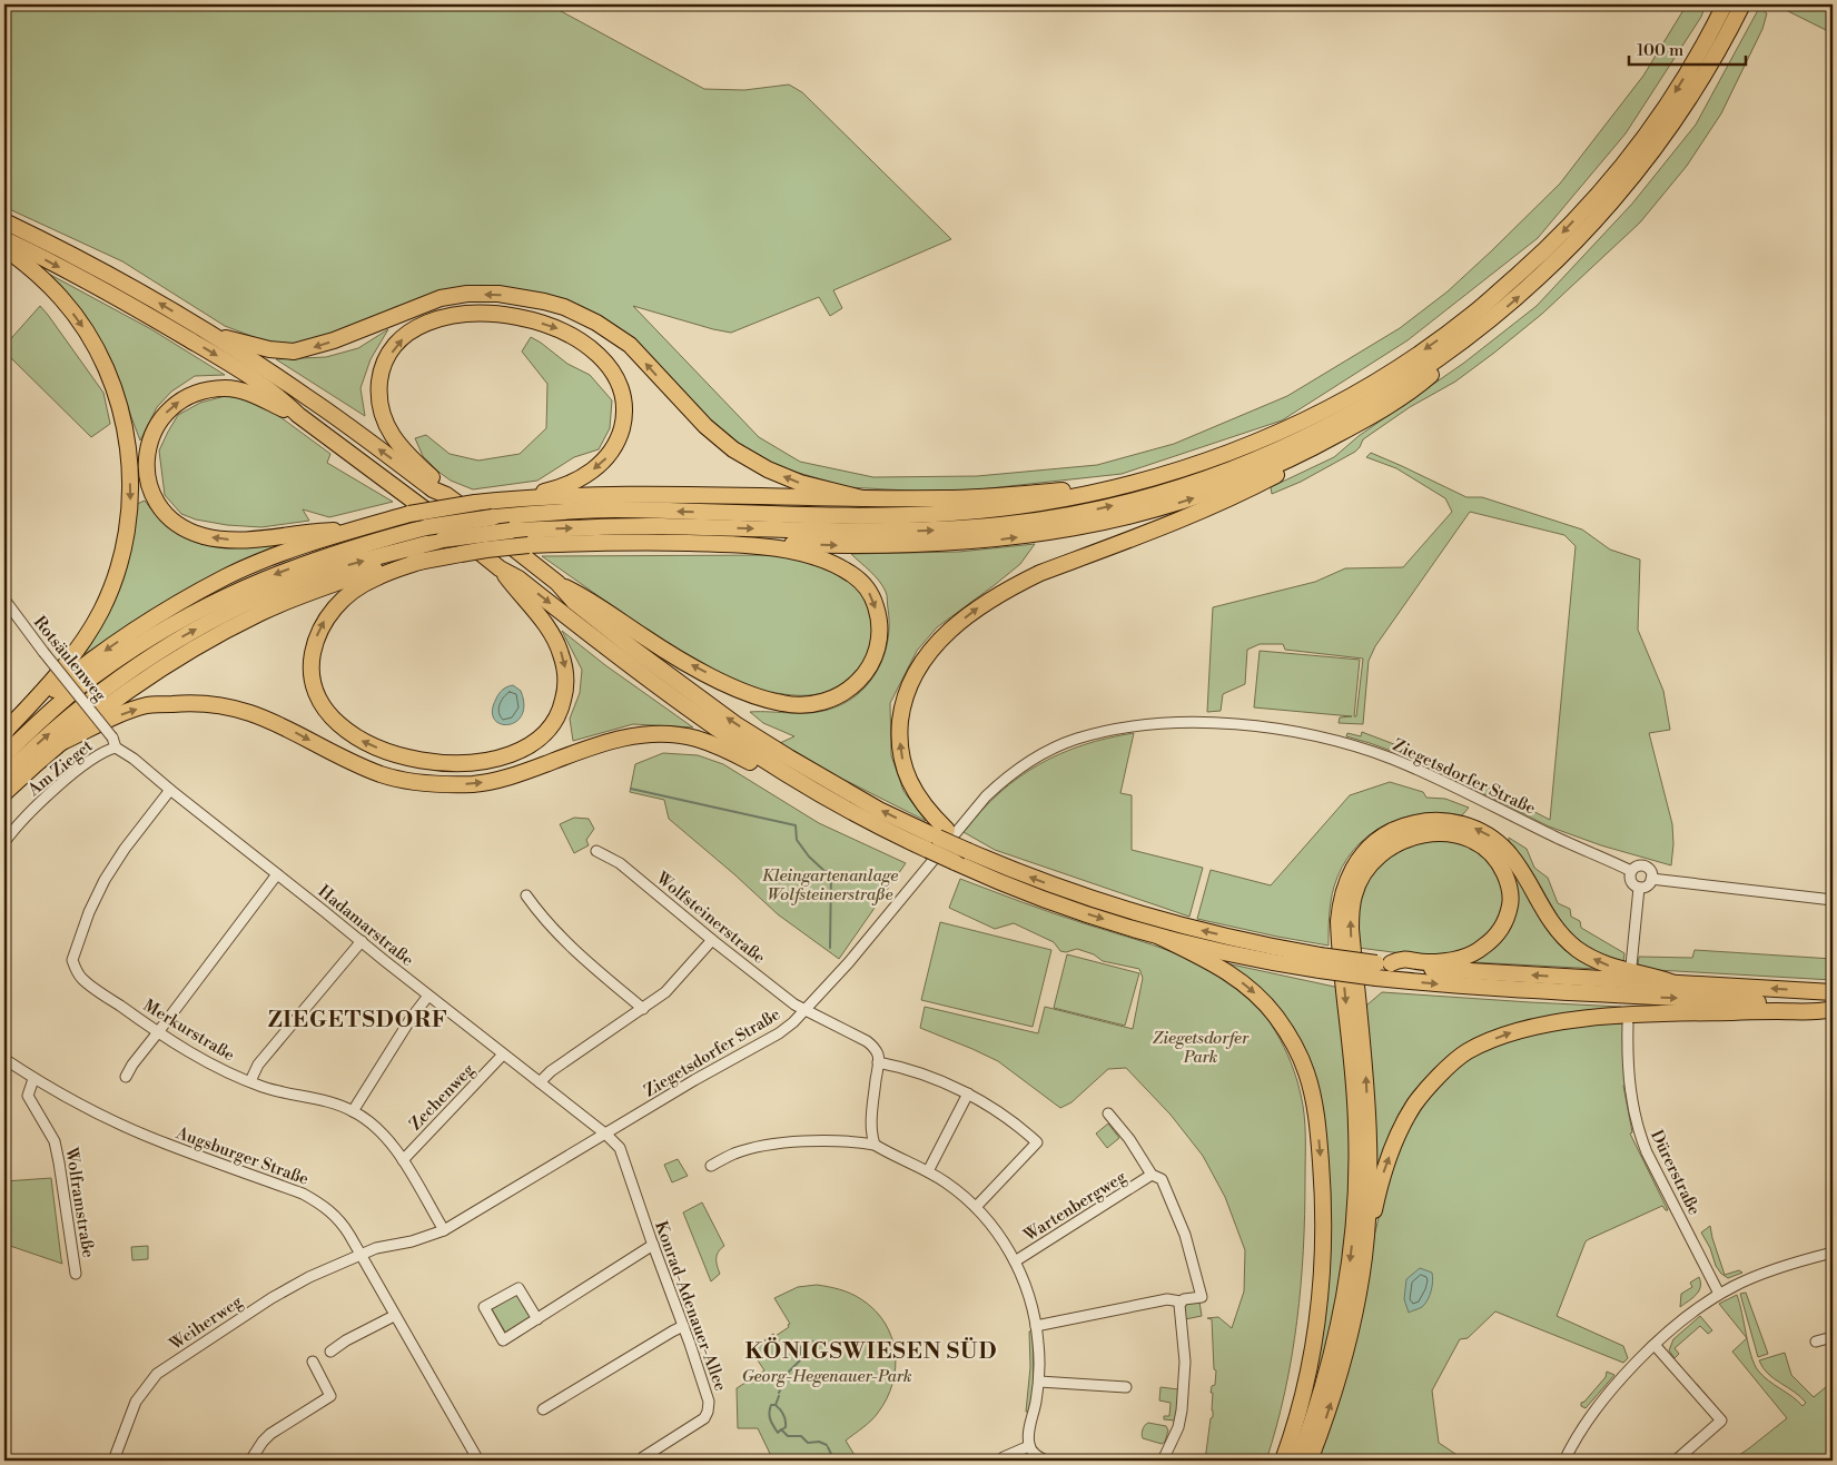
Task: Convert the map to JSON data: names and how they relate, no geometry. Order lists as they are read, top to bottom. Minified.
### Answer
{"streets":{"street":["Rotsäulenweg","Am Zieget","Ziegetsdorfer Straße","Wolfsteinerstraße","Hadamarstraße","Merkurstraße","Zechenweg","Augsburger Straße","Dürerstraße","Wolframstraße","Wartenbergweg","Konrad-Adenauer-Allee","Weiherweg"]},"crossings":[["Rotsäulenweg","Am Zieget"],["Rotsäulenweg","Hadamarstraße"],["Am Zieget","Hadamarstraße"],["Ziegetsdorfer Straße","Wolfsteinerstraße"],["Ziegetsdorfer Straße","Hadamarstraße"],["Ziegetsdorfer Straße","Merkurstraße"],["Ziegetsdorfer Straße","Augsburger Straße"],["Ziegetsdorfer Straße","Konrad-Adenauer-Allee"],["Ziegetsdorfer Straße","Weiherweg"],["Hadamarstraße","Merkurstraße"],["Hadamarstraße","Zechenweg"],["Hadamarstraße","Konrad-Adenauer-Allee"],["Merkurstraße","Zechenweg"],["Augsburger Straße","Wolframstraße"],["Augsburger Straße","Weiherweg"]],"districts":["ZIEGETSDORF","KÖNIGSWIESEN SÜD"],"parks":["Kleingartenanlage Wolfsteinerstraße","Ziegetsdorfer Park","Georg-Hegenauer-Park"],"scale_bar":"100 m"}
